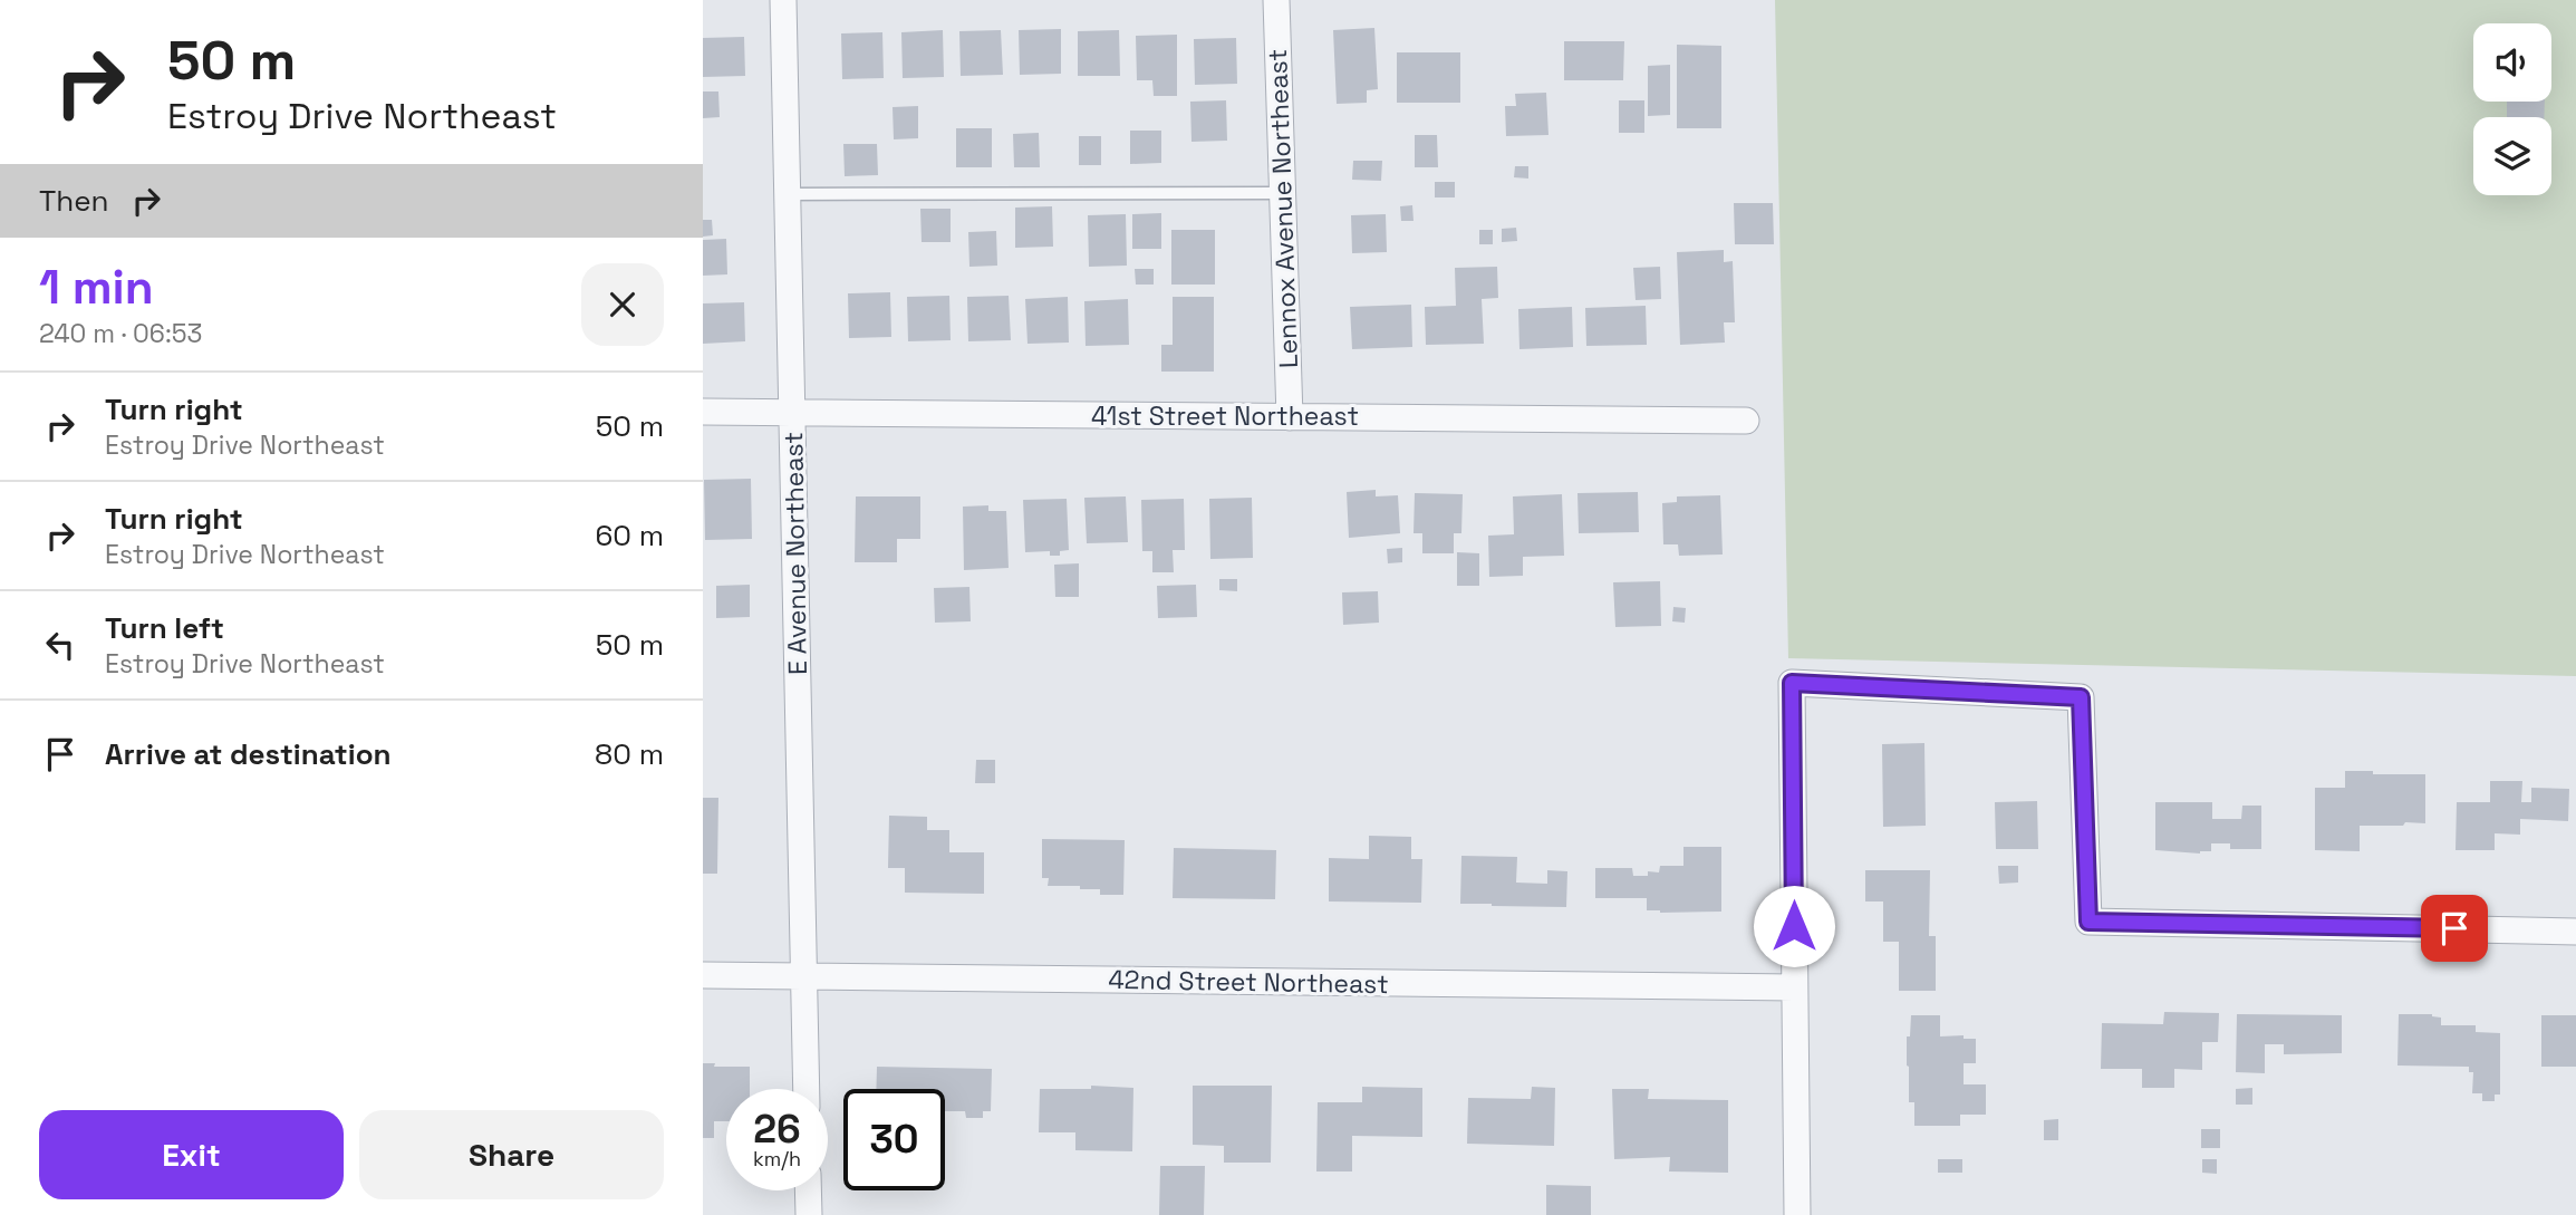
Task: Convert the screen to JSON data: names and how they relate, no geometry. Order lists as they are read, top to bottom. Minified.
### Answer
{"streets":{"street":["Lennox Avenue Northeast","41st Street Northeast","E Avenue Northeast","42nd Street Northeast"]},"crossings":[["Lennox Avenue Northeast","41st Street Northeast"],["41st Street Northeast","E Avenue Northeast"],["E Avenue Northeast","42nd Street Northeast"]],"page":{"turn":["50 m","Estroy Drive Northeast"],"then":"Then","heading":["1 min","240 m · 06:53"],"list":[{"name":"Turn right","note":"Estroy Drive Northeast","value":"50 m"},{"name":"Turn right","note":"Estroy Drive Northeast","value":"60 m"},{"name":"Turn left","note":"Estroy Drive Northeast","value":"50 m"},{"name":"Arrive at destination","value":"80 m"}],"speed":"26 km/h","limit":"30","buttons":["Exit","Share"]}}
